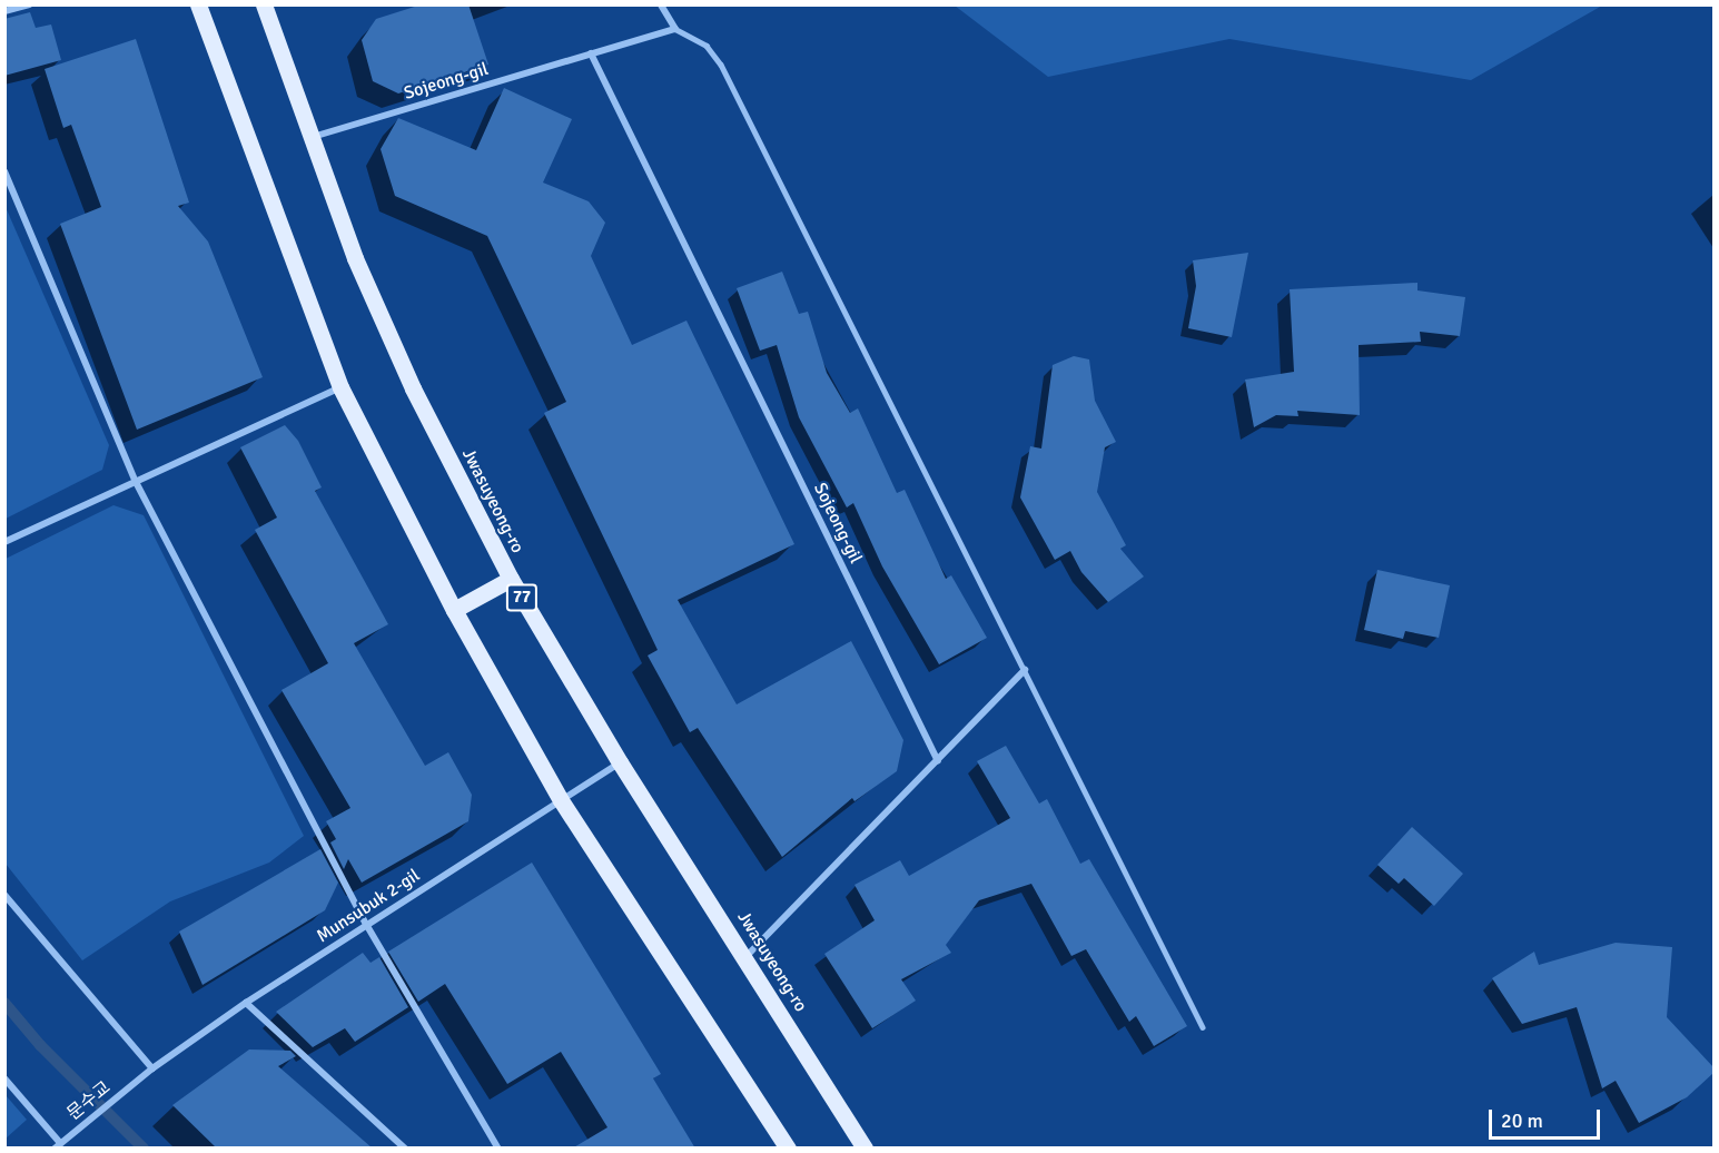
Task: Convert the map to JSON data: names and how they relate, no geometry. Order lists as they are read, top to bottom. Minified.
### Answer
{"streets":{"main road":["Jwasuyeong-ro","77"],"street":["Sojeong-gil","Munsubuk 2-gil","문수교"]},"crossings":[["Sojeong-gil","Jwasuyeong-ro"],["Jwasuyeong-ro","Munsubuk 2-gil"],["Munsubuk 2-gil","문수교"]],"scale_bar":"20 m"}
